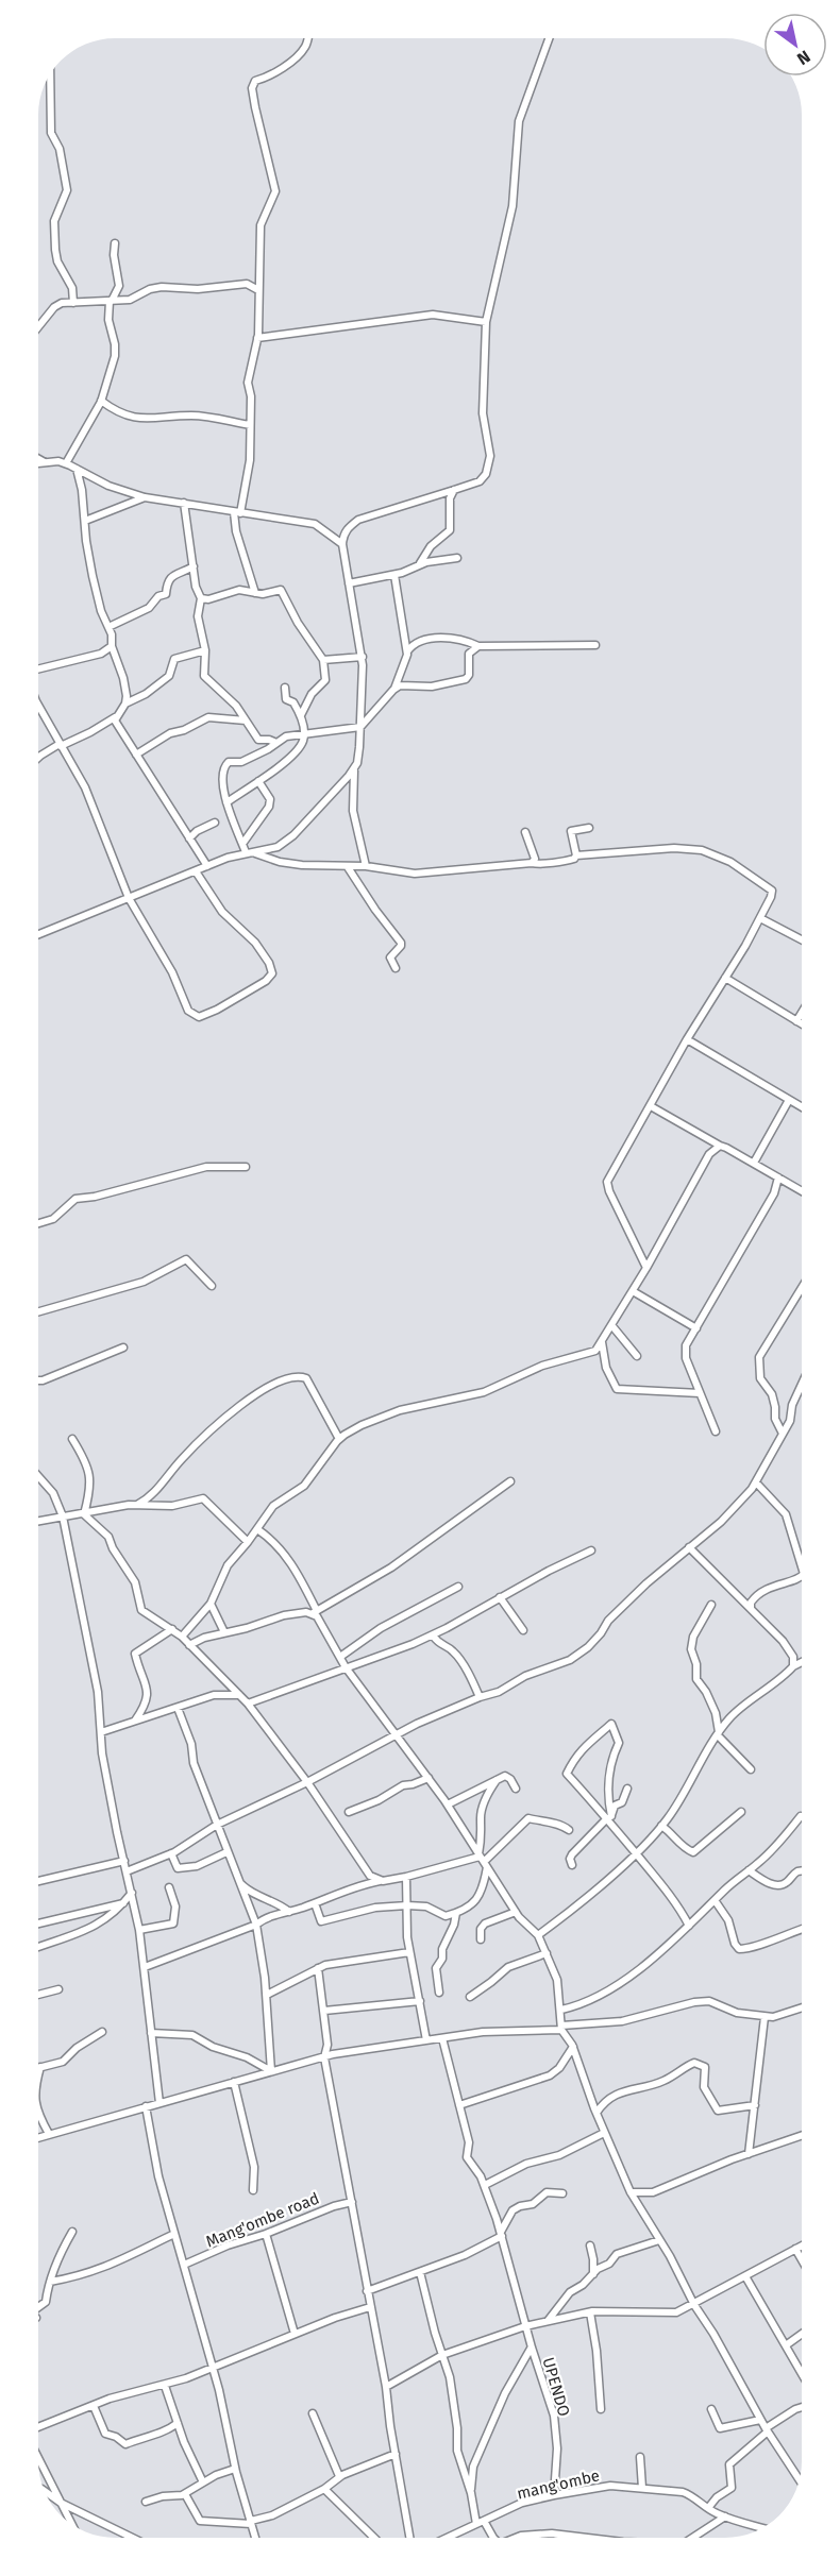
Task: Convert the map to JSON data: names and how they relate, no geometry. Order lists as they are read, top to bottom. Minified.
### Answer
{"streets":{"street":["Mang'ombe road","UPENDO","mang'ombe"]},"crossings":[["UPENDO","mang'ombe"]],"north":"bottom right"}
